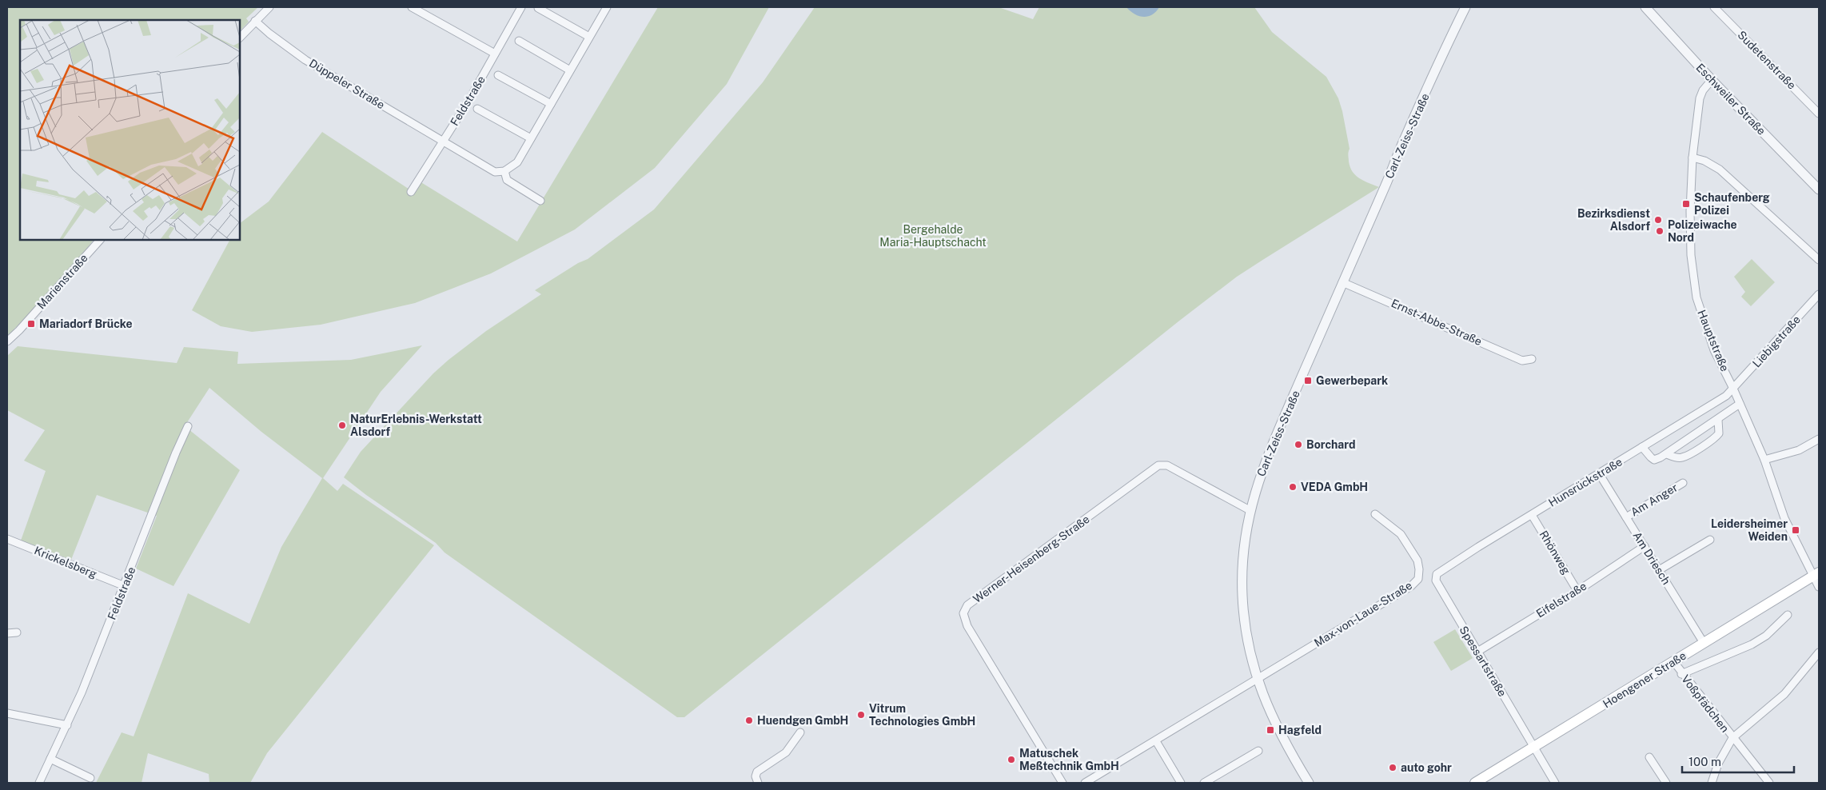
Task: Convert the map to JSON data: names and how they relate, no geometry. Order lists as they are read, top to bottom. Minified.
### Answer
{"streets":{"main road":["Hoengener Straße"],"street":["Sudetenstraße","Düppeler Straße","Eschweiler Straße","Feldstraße","Carl-Zeiss-Straße","Marienstraße","Ernst-Abbe-Straße","Hauptstraße","Liebigstraße","Hunsrückstraße","Am Anger","Rhönweg","Am Driesch","Werner-Heisenberg-Straße","Krickelsberg","Eifelstraße","Max-von-Laue-Straße","Spessartstraße","Voßpfädchen"]},"crossings":[["Düppeler Straße","Feldstraße"],["Eschweiler Straße","Hauptstraße"],["Feldstraße","Krickelsberg"],["Carl-Zeiss-Straße","Ernst-Abbe-Straße"],["Carl-Zeiss-Straße","Werner-Heisenberg-Straße"],["Carl-Zeiss-Straße","Max-von-Laue-Straße"],["Hauptstraße","Liebigstraße"],["Hauptstraße","Hunsrückstraße"],["Hauptstraße","Hoengener Straße"],["Liebigstraße","Hunsrückstraße"],["Hunsrückstraße","Rhönweg"],["Hunsrückstraße","Am Driesch"],["Hunsrückstraße","Spessartstraße"],["Am Anger","Am Driesch"],["Rhönweg","Eifelstraße"],["Am Driesch","Eifelstraße"],["Am Driesch","Hoengener Straße"],["Eifelstraße","Spessartstraße"],["Spessartstraße","Hoengener Straße"],["Hoengener Straße","Voßpfädchen"]],"parks":["Bergehalde Maria-Hauptschacht"],"places":{"transit":["Schaufenberg Polizei","Mariadorf Brücke","Gewerbepark","Leidersheimer Weiden","Hagfeld"],"other":["Bezirksdienst Alsdorf","Polizeiwache Nord","NaturErlebnis-Werkstatt Alsdorf","Borchard","VEDA GmbH","Vitrum Technologies GmbH","Huendgen GmbH","Matuschek Meßtechnik GmbH","auto gohr"]},"scale_bar":"100 m"}
